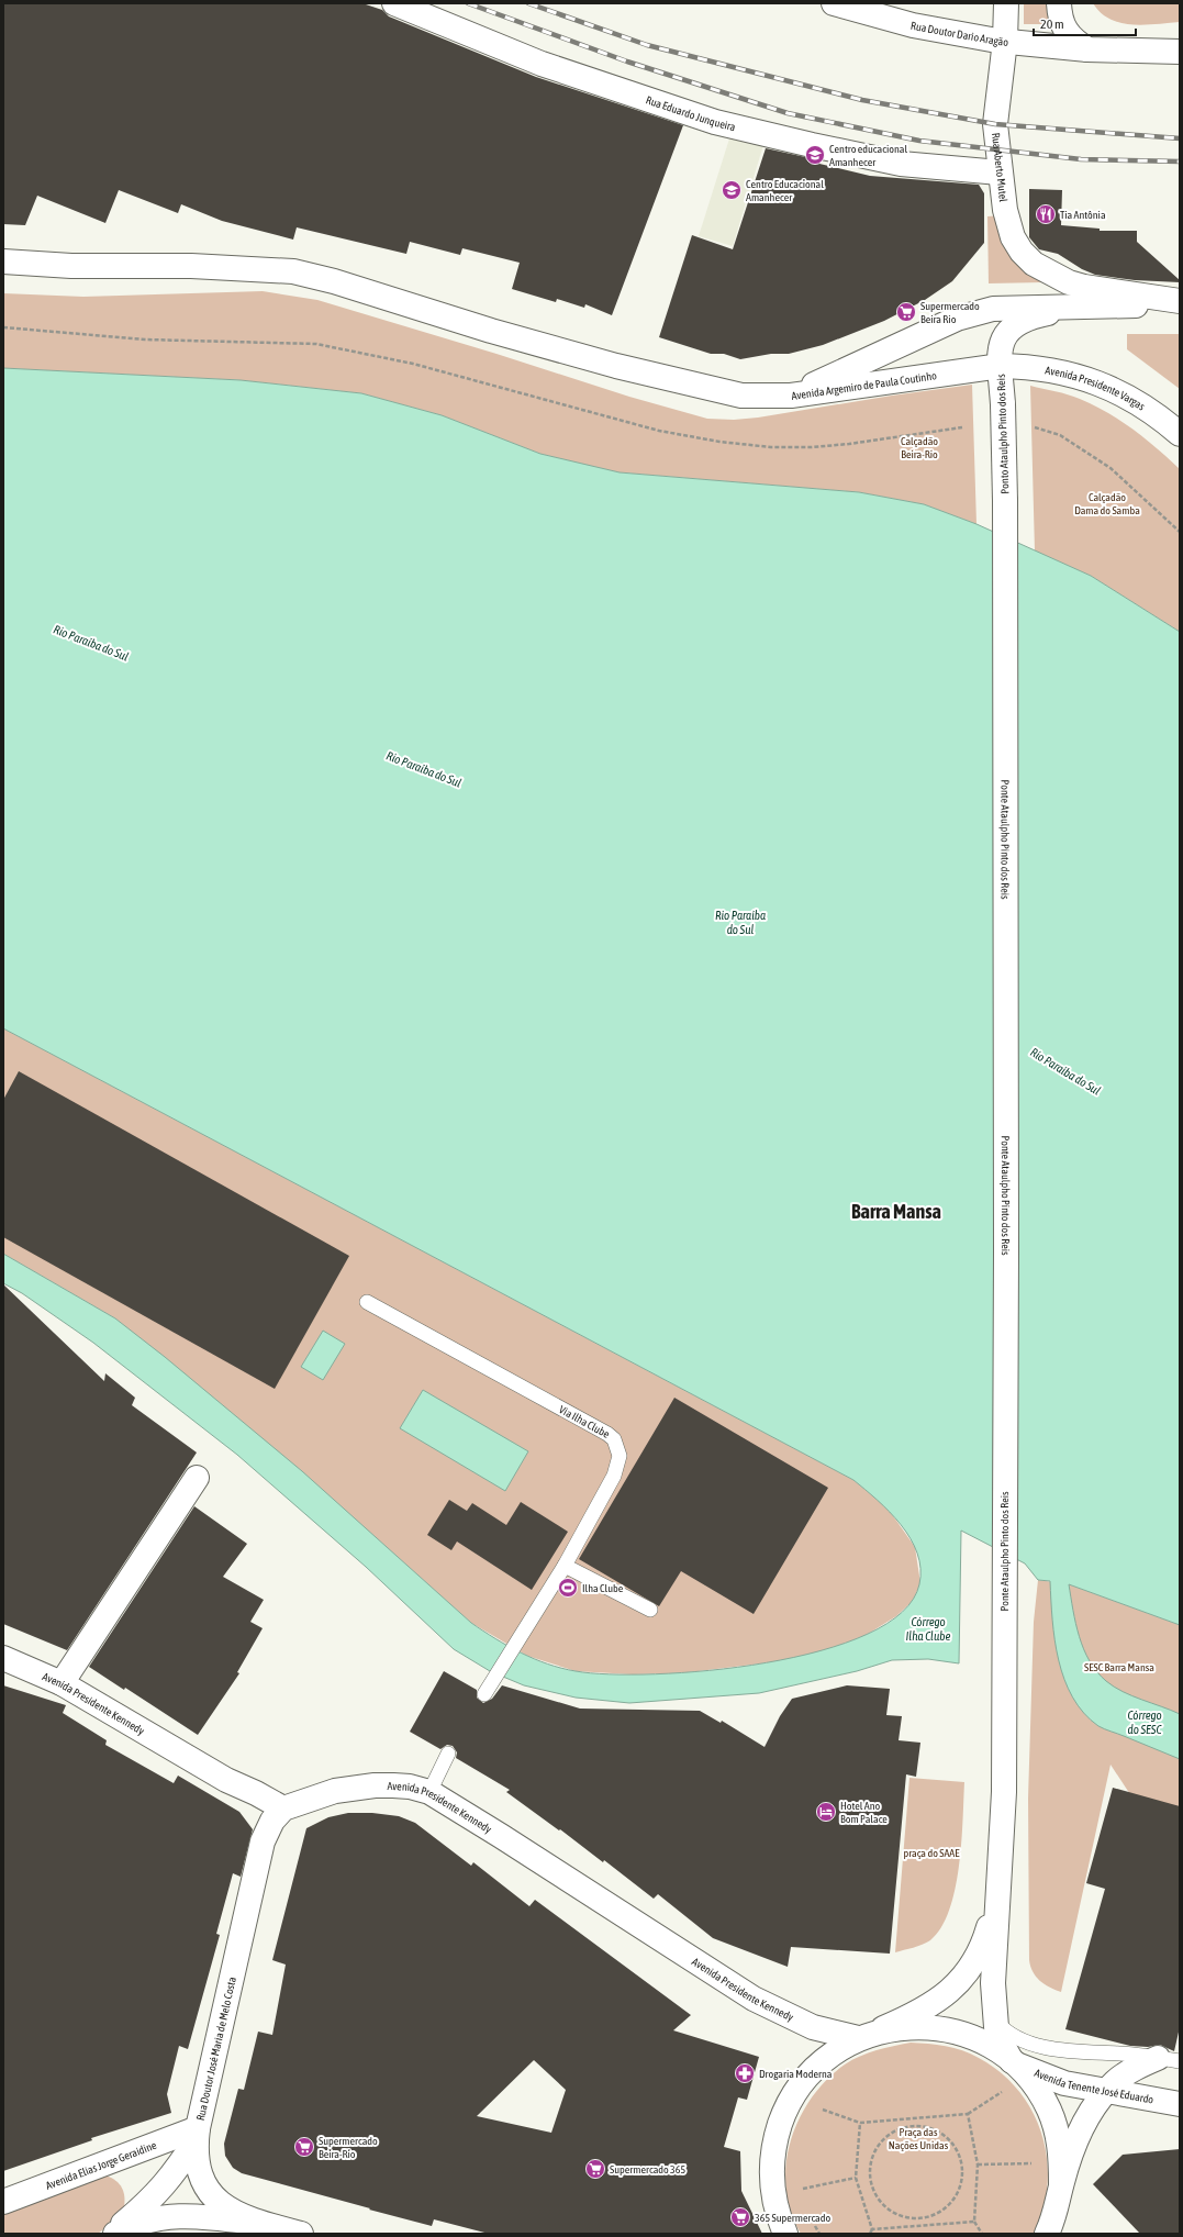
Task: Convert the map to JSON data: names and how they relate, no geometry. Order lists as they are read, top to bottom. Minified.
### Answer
{"streets":{"street":["Rua Doutor Dario Aragão","Rua Eduardo Junqueira","Rua Aberto Mutel","Avenida Argemiro de Paula Coutinho","Avenida Presidente Vargas","Ponto Ataulpho Pinto dos Reis","Ponte Ataulpho Pinto dos Reis","Avenida Presidente Kennedy","Rua Doutor José Maria de Melo Costa","Avenida Tenente José Eduardo","Avenida Elias Jorge Geraidine"],"lane":["Via Ilha Clube"]},"crossings":[["Rua Doutor Dario Aragão","Rua Aberto Mutel"],["Rua Eduardo Junqueira","Rua Aberto Mutel"],["Rua Aberto Mutel","Avenida Argemiro de Paula Coutinho"],["Avenida Argemiro de Paula Coutinho","Avenida Presidente Vargas"],["Avenida Argemiro de Paula Coutinho","Ponto Ataulpho Pinto dos Reis"],["Avenida Presidente Vargas","Ponto Ataulpho Pinto dos Reis"],["Ponto Ataulpho Pinto dos Reis","Ponte Ataulpho Pinto dos Reis"],["Avenida Presidente Kennedy","Rua Doutor José Maria de Melo Costa"],["Rua Doutor José Maria de Melo Costa","Avenida Elias Jorge Geraidine"]],"districts":["Barra Mansa"],"water":["Rio Paraíba do Sul","Córrego Ilha Clube","Córrego do SESC"],"parks":["Calçadão Beira-Rio","Calçadão Dama do Samba","SESC Barra Mansa","praça do SAAE","Praça das Nações Unidas"],"places":{"school or university":["Centro educacional Amanhecer","Centro Educacional Amanhecer"],"restaurant":["Tia Antônia"],"supermarket":["Supermercado Beira Rio","Supermercado Beira-Rio","Supermercado 365","365 Supermercado"],"sports":["Ilha Clube"],"hotel":["Hotel Ano Bom Palace"],"pharmacy":["Drogaria Moderna"]},"scale_bar":"20 m"}
